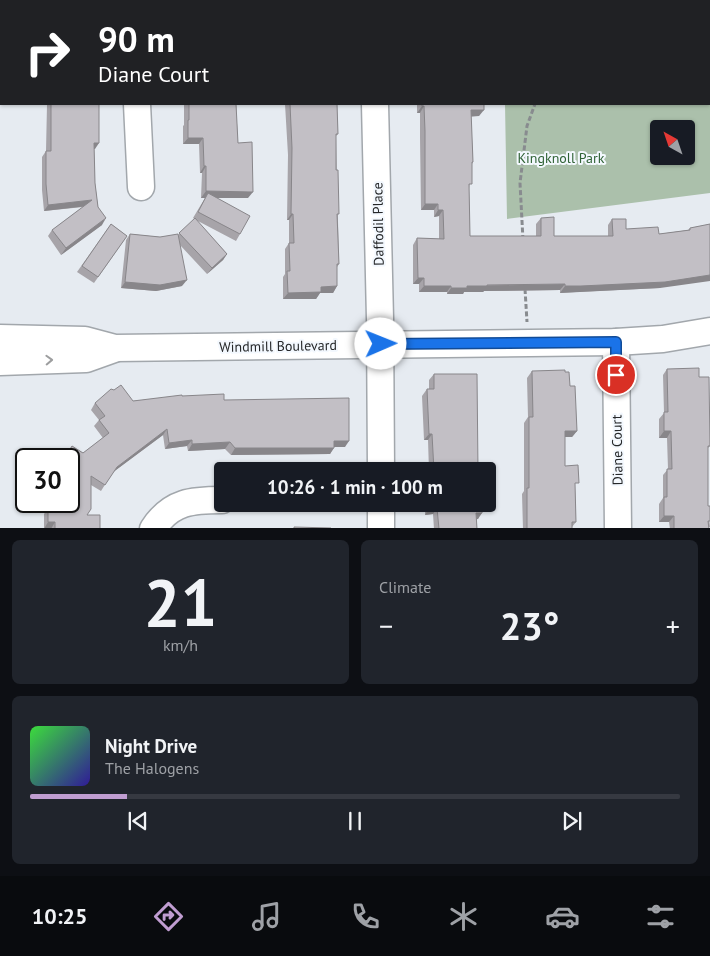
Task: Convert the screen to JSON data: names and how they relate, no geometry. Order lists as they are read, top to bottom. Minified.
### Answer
{"streets":{"street":["Daffodil Place","Windmill Boulevard","Diane Court"]},"crossings":[["Daffodil Place","Windmill Boulevard"],["Windmill Boulevard","Diane Court"]],"parks":["Kingknoll Park"],"north":"top left","page":{"turn":["90 m","Diane Court"],"limit":"30","trip":"10:26 · 1 min · 100 m","tile":[["21","km/h"],"Climate"],"heat":["−","23°","+"],"song":["Night Drive","The Halogens"],"tabs":"10:25"}}
